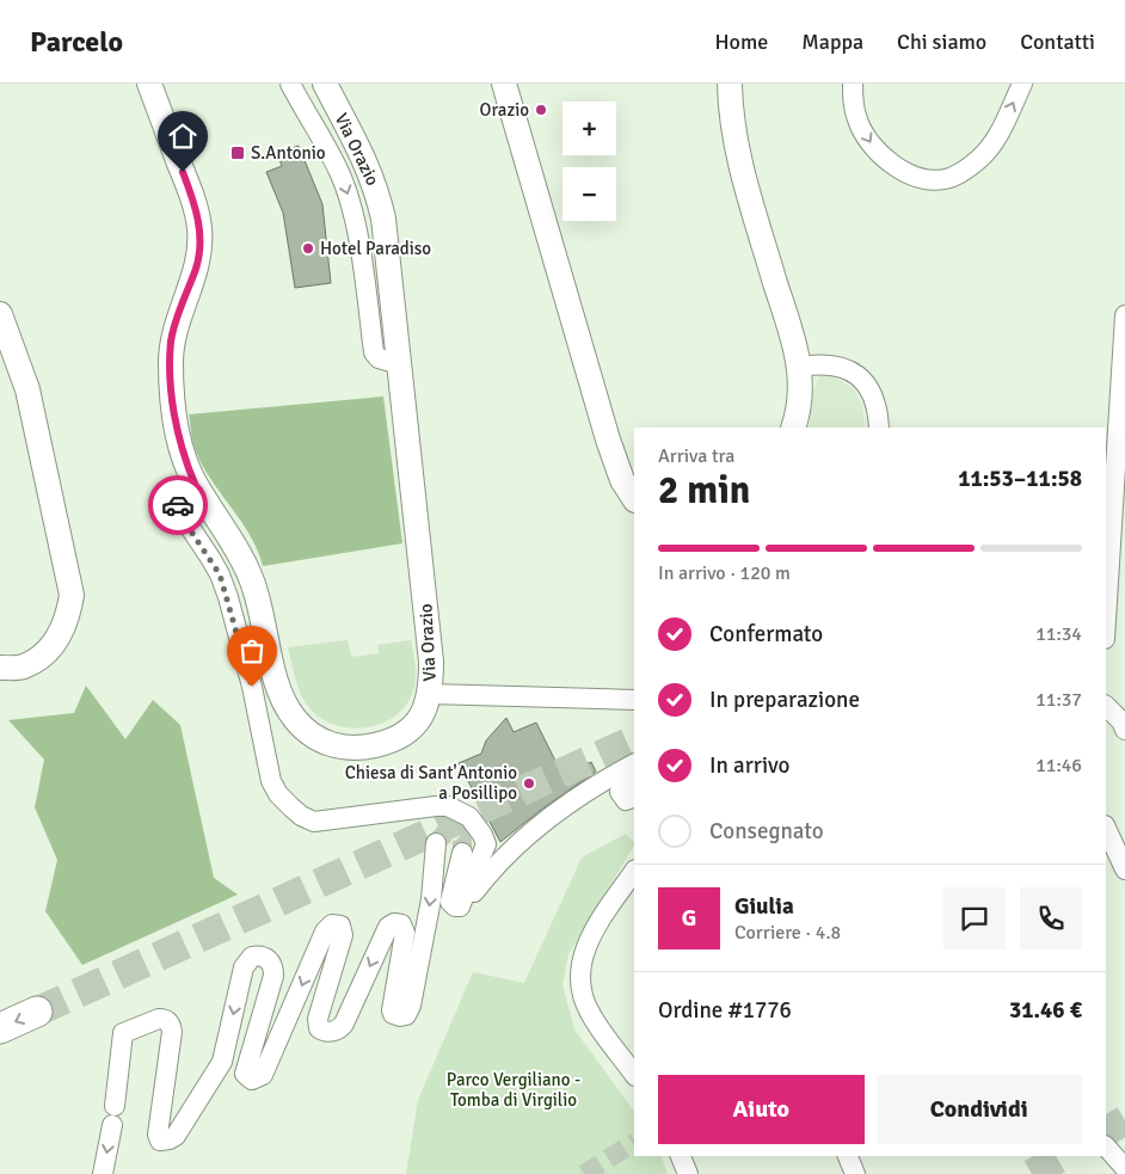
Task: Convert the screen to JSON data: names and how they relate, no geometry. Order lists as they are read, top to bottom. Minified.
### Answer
{"streets":{"street":["Via Orazio"]},"parks":["Parco Vergiliano - Tomba di Virgilio"],"places":{"other":["Orazio","Hotel Paradiso","Chiesa di Sant'Antonio a Posillipo"],"transit":["S.Antonio"]},"page":{"header":"Parcelo","nav":["Home","Mappa","Chi siamo","Contatti"],"map_buttons":["+","−"],"heading":["2 min","Arriva tra","11:53–11:58"],"panel":["Giulia","Corriere · 4.8","Ordine #1776","31.46 €"],"bar":"In arrivo · 120 m","list":[["Confermato","11:34"],["In preparazione","11:37"],["In arrivo","11:46"],"Consegnato"],"round":"G","buttons":["Aiuto","Condividi"]}}
